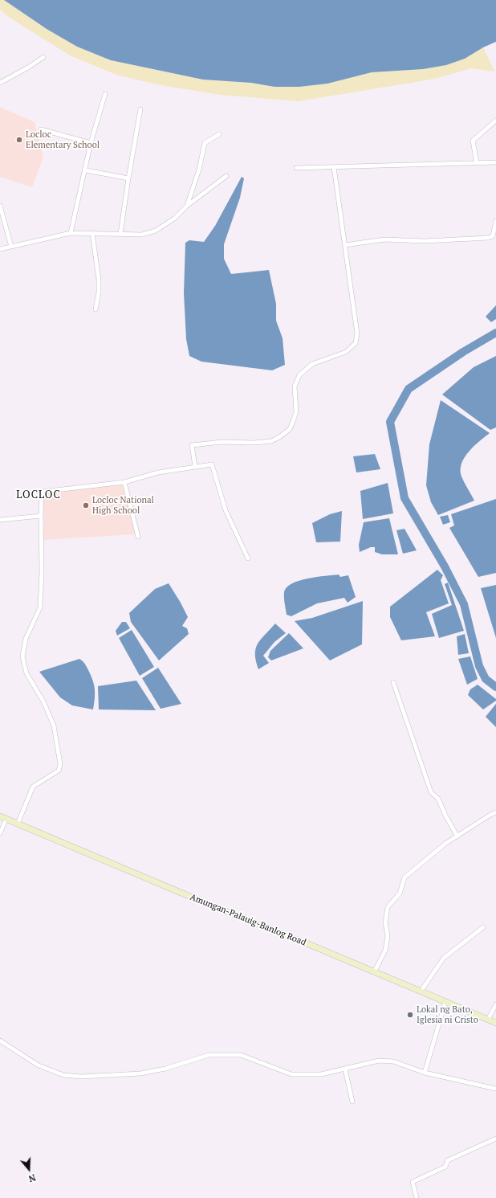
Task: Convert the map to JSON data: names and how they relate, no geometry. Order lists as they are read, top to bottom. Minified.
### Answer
{"streets":{"main road":["Amungan-Palauig-Banlog Road"]},"districts":["LOCLOC"],"places":["Locloc Elementary School","Locloc National High School","Lokal ng Bato, Iglesia ni Cristo"],"north":"bottom"}
